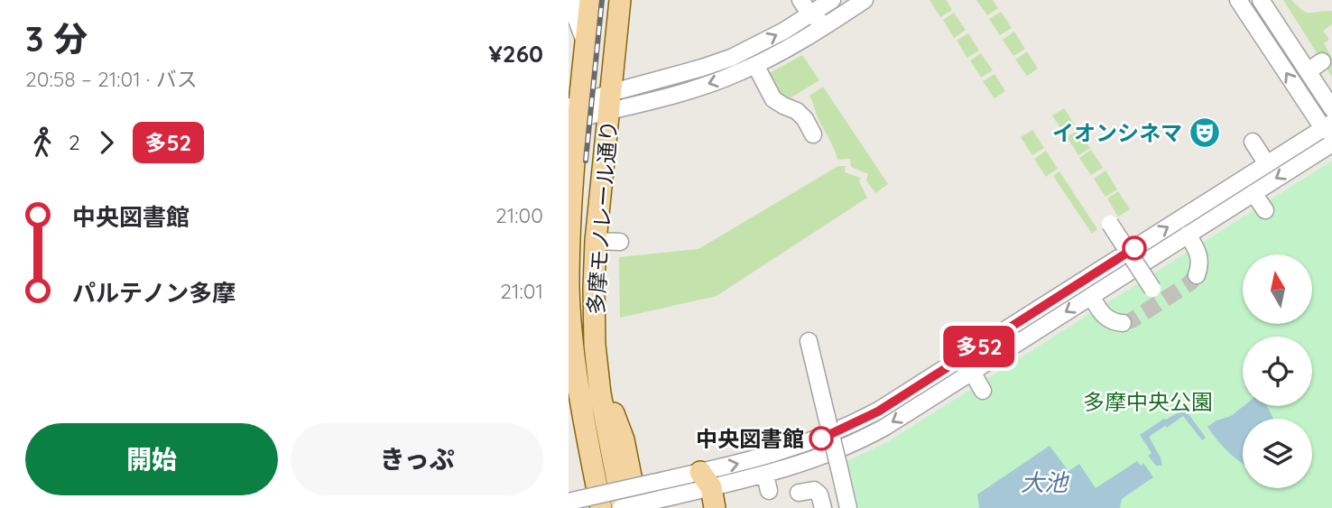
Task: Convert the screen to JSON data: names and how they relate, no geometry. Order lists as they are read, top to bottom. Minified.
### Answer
{"streets":{"main road":["多摩モノレール通り"]},"water":["大池"],"parks":["多摩中央公園"],"places":{"theatre":["イオンシネマ"],"other":["中央図書館"]},"lines":["bus line 多52"],"north":"top","page":{"heading":["3 分","20:58 – 21:01 · バス","¥260"],"on_map":"多52","legs":["2","多52"],"list":[{"name":"中央図書館","value":"21:00"},{"name":"パルテノン多摩","value":"21:01"}],"buttons":["開始","きっぷ"]}}
